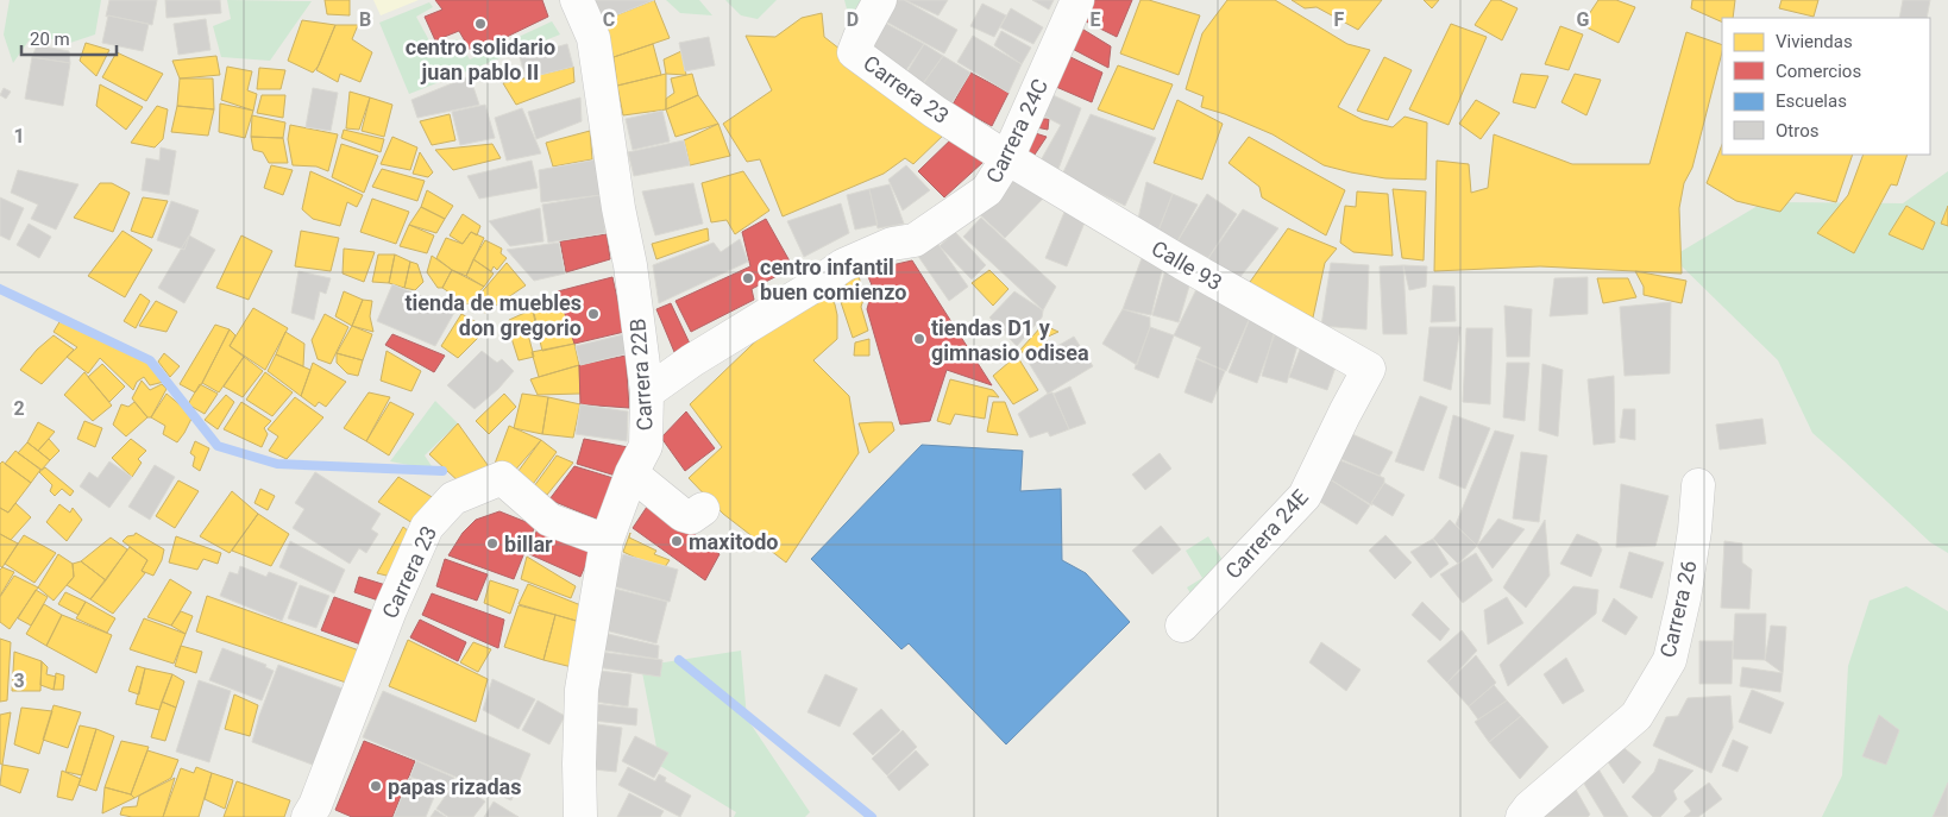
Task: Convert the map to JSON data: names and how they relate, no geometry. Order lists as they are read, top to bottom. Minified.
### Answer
{"streets":{"street":["Carrera 23","Carrera 24C","Calle 93","Carrera 22B","Carrera 24E","Carrera 26"]},"crossings":[["Carrera 23","Carrera 24C"],["Carrera 23","Calle 93"],["Carrera 23","Carrera 22B"],["Carrera 24C","Calle 93"],["Carrera 24C","Carrera 22B"],["Calle 93","Carrera 24E"]],"places":["centro solidario juan pablo II","centro infantil buen comienzo","tienda de muebles don gregorio","tiendas D1 y gimnasio odisea","maxitodo","billar","papas rizadas"],"legend":["Viviendas","Comercios","Escuelas","Otros"],"scale_bar":"20 m","grid":{"columns":["B","C","D","E","F","G"],"rows":["1","2","3"]}}
